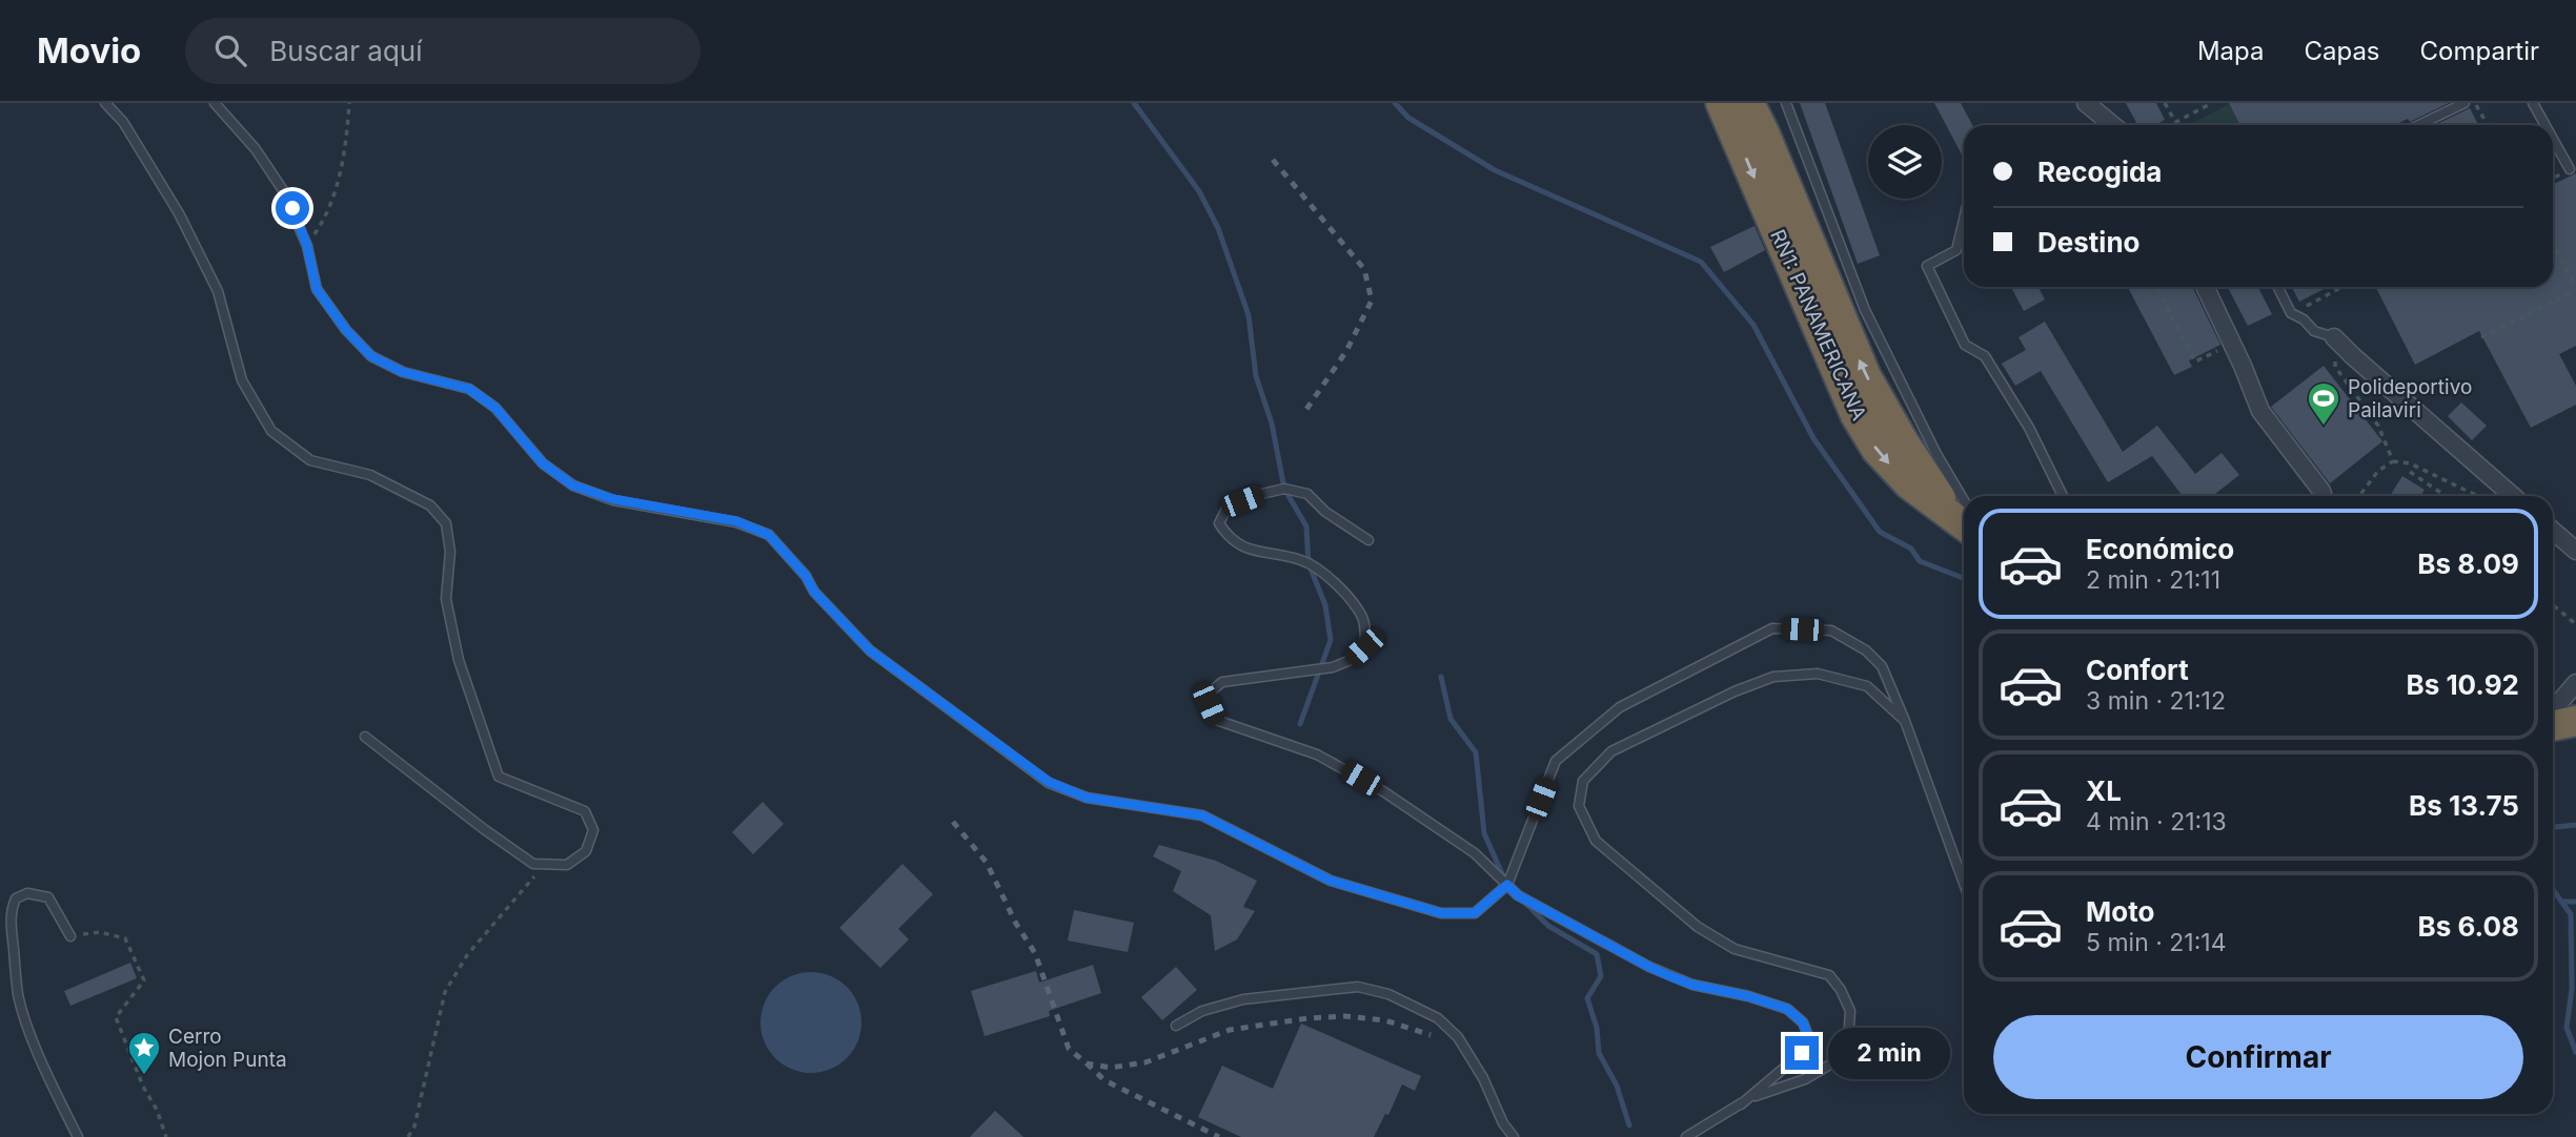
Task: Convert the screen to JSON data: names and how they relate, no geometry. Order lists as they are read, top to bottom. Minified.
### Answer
{"streets":{"highway":["RN1: PANAMERICANA"]},"places":{"sports":["Polideportivo Pailaviri"],"place":["Cerro Mojon Punta"]},"page":{"header":"Movio","search":"Buscar aquí","nav":["Mapa","Capas","Compartir"],"banner":["Recogida","Destino"],"list":[{"name":"Económico","note":"2 min · 21:11","value":"Bs 8.09"},{"name":"Confort","note":"3 min · 21:12","value":"Bs 10.92"},{"name":"XL","note":"4 min · 21:13","value":"Bs 13.75"},{"name":"Moto","note":"5 min · 21:14","value":"Bs 6.08"}],"buttons":"Confirmar","bubble":"2 min"}}
